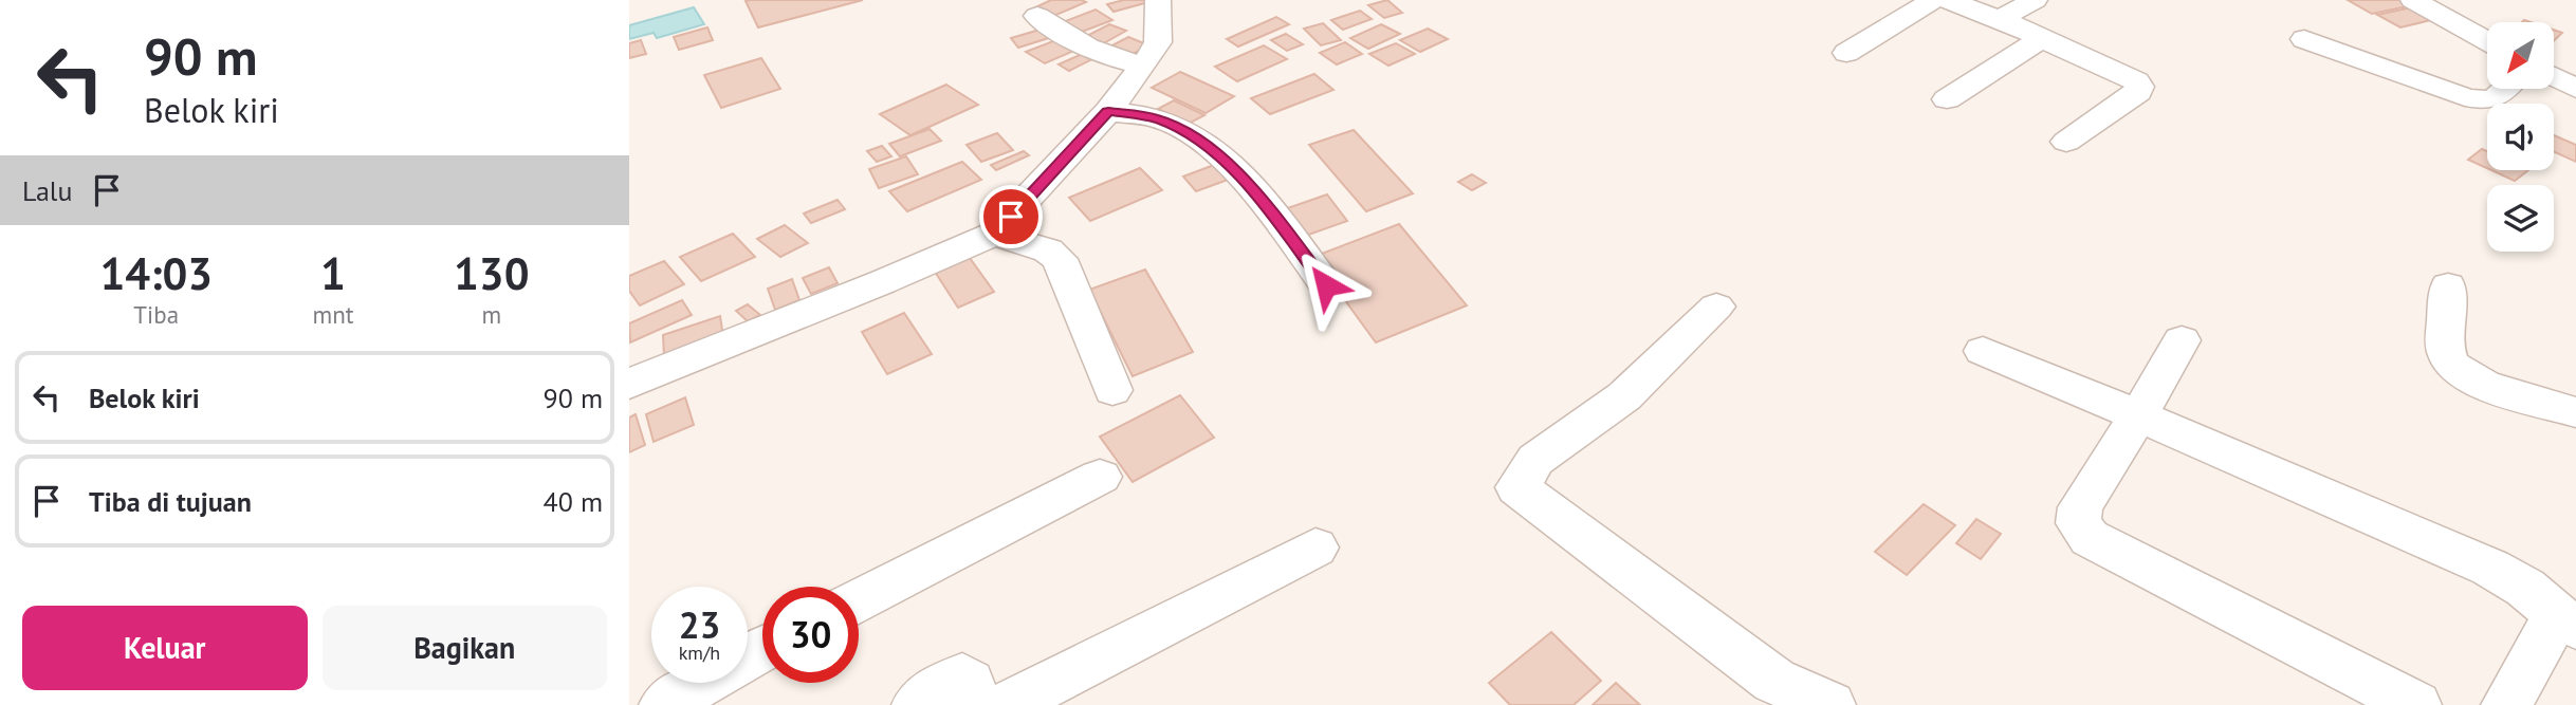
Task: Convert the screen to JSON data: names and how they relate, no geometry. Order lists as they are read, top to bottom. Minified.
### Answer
{"north":"bottom left","page":{"turn":["90 m","Belok kiri"],"then":"Lalu","eta":["14:03","Tiba","1","mnt","130","m"],"list":[{"name":"Belok kiri","value":"90 m"},{"name":"Tiba di tujuan","value":"40 m"}],"speed":"23 km/h","limit":"30","buttons":["Keluar","Bagikan"]}}
